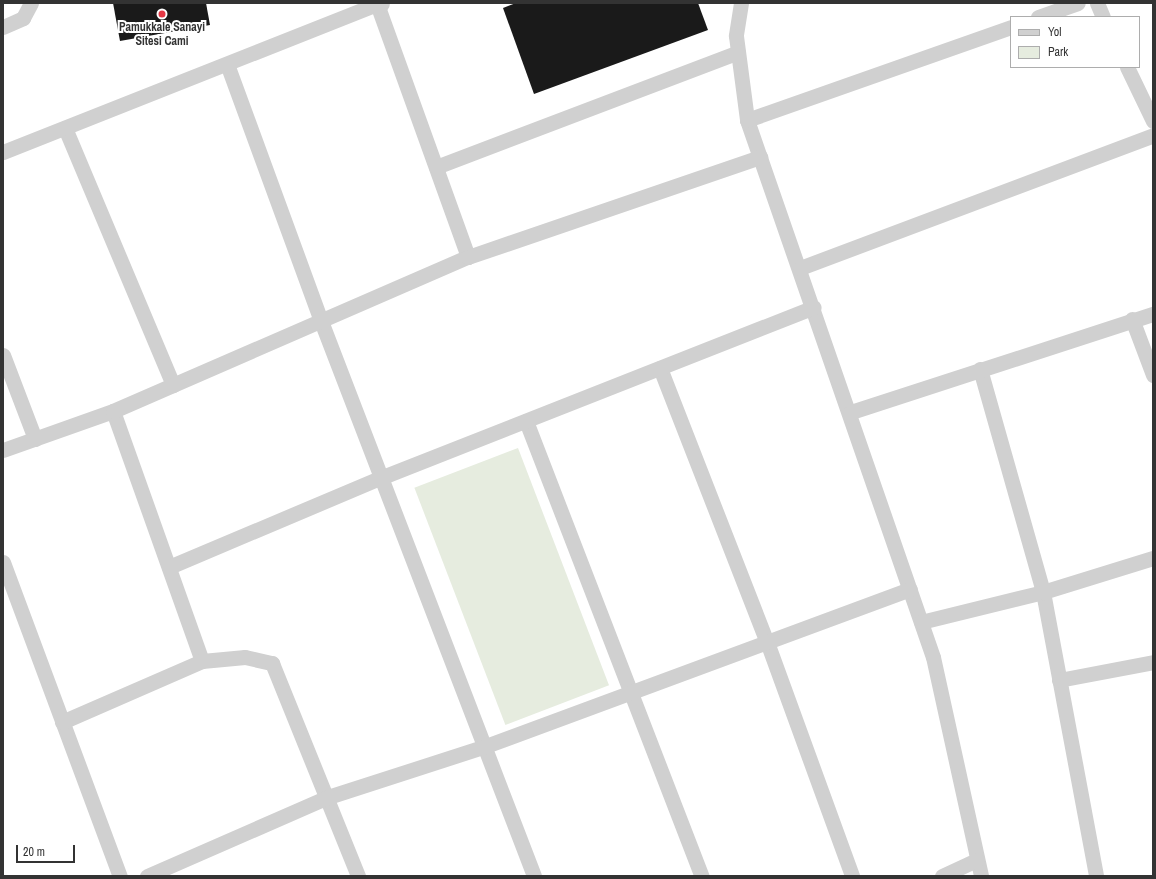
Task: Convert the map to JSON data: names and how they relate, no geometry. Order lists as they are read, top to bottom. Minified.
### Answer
{"places":["Pamukkale Sanayi Sitesi Cami"],"legend":["Yol","Park"],"scale_bar":"20 m"}
